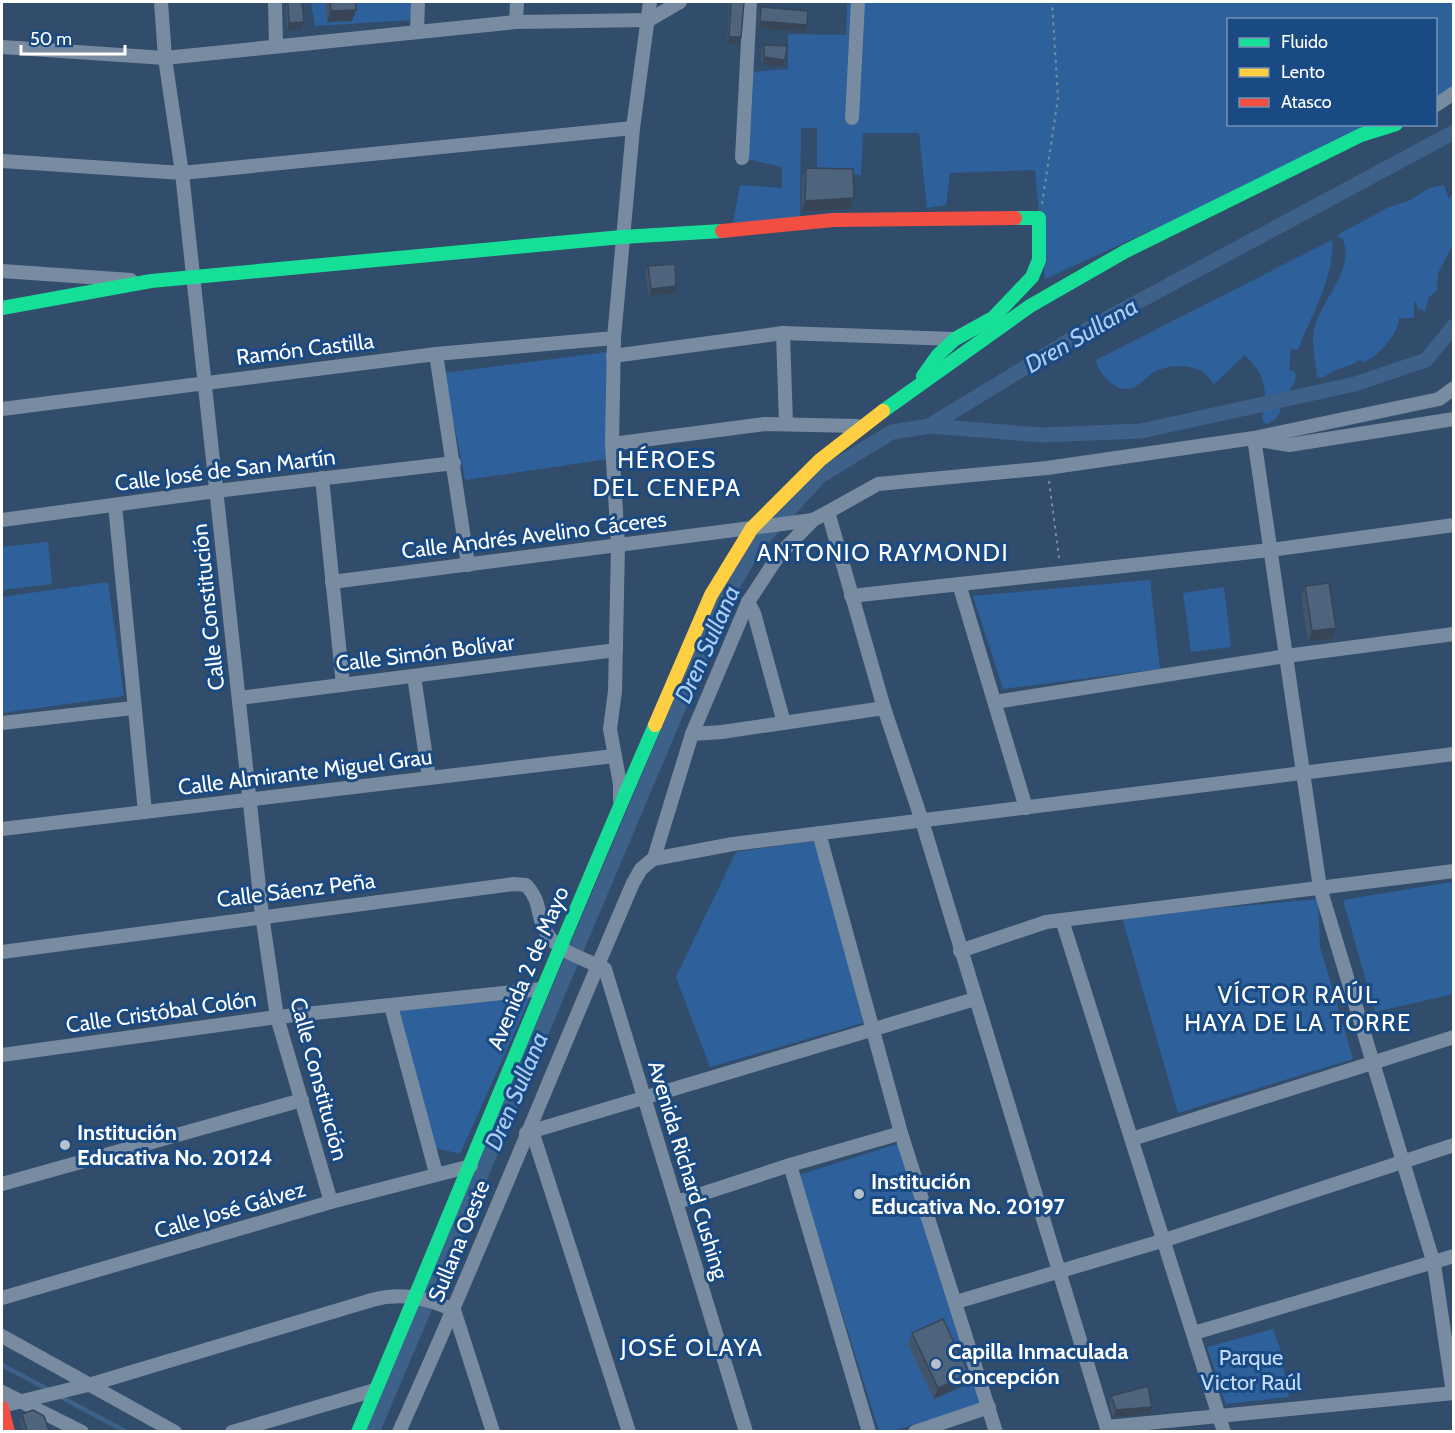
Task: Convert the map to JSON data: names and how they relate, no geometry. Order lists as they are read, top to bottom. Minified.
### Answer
{"streets":{"street":["Ramón Castilla","Calle José de San Martín","Calle Andrés Avelino Cáceres","Calle Constitución","Calle Simón Bolívar","Calle Almirante Miguel Grau","Calle Sáenz Peña","Avenida 2 de Mayo","Calle Cristóbal Colón","Avenida Richard Cushing","Calle José Gálvez","Sullana Oeste"]},"crossings":[["Ramón Castilla","Calle Constitución"],["Calle José de San Martín","Calle Constitución"],["Calle Andrés Avelino Cáceres","Avenida 2 de Mayo"],["Calle Constitución","Calle Simón Bolívar"],["Calle Constitución","Calle Almirante Miguel Grau"],["Calle Constitución","Calle Sáenz Peña"],["Calle Constitución","Calle Cristóbal Colón"],["Calle Constitución","Calle José Gálvez"],["Calle Sáenz Peña","Avenida 2 de Mayo"],["Avenida 2 de Mayo","Calle Cristóbal Colón"],["Avenida 2 de Mayo","Calle José Gálvez"],["Avenida Richard Cushing","Sullana Oeste"]],"districts":["HÉROES DEL CENEPA","ANTONIO RAYMONDI","VÍCTOR RAÚL HAYA DE LA TORRE","JOSÉ OLAYA"],"water":["Dren Sullana"],"parks":["Parque Victor Raúl"],"places":["Institución Educativa No. 20124","Institución Educativa No. 20197","Capilla Inmaculada Concepción"],"legend":["Fluido","Lento","Atasco"],"scale_bar":"50 m"}
